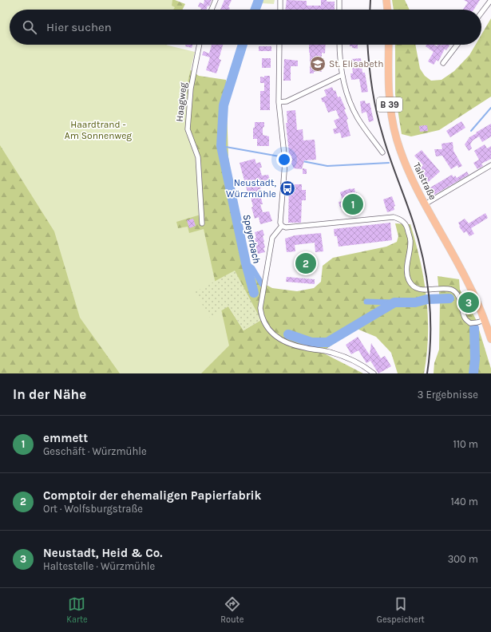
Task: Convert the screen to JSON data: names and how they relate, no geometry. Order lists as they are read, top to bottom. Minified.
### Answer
{"streets":{"main road":["B 39","Talstraße"],"street":["Haagweg"]},"crossings":[["B 39","Talstraße"]],"water":["Speyerbach"],"parks":["Haardtrand - Am Sonnenweg"],"places":{"school or university":["St. Elisabeth"],"bus stop":["Neustadt, Würzmühle"]},"page":{"search":"Hier suchen","pins":["1","2","3"],"heading":["In der Nähe","3 Ergebnisse"],"list":[{"mark":"1","name":"emmett","note":"Geschäft · Würzmühle","value":"110 m"},{"mark":"2","name":"Comptoir der ehemaligen Papierfabrik","note":"Ort · Wolfsburgstraße","value":"140 m"},{"mark":"3","name":"Neustadt, Heid & Co.","note":"Haltestelle · Würzmühle","value":"300 m"}],"nav":["Karte","Route","Gespeichert"]}}
